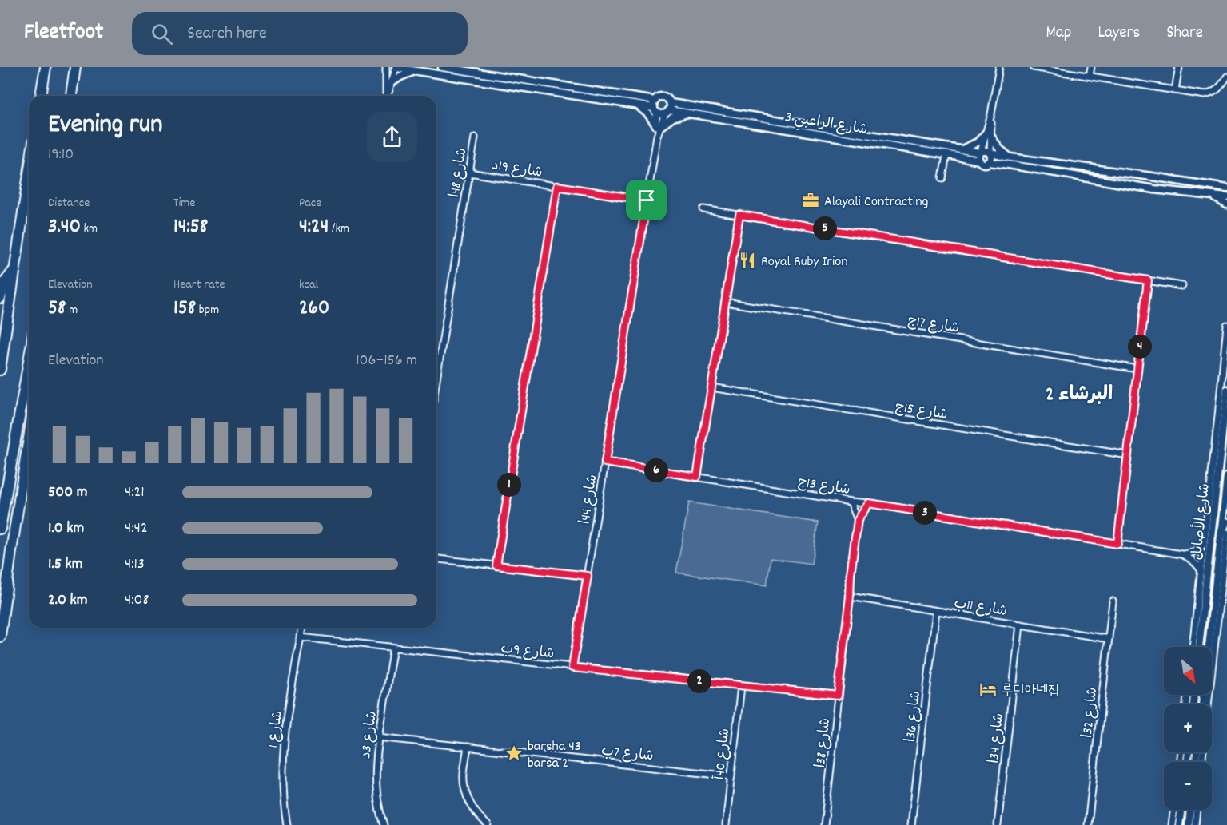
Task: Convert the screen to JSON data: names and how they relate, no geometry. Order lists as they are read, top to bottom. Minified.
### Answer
{"streets":{"street":["شارع الراعبي 3","شارع 19د","شارع 48ا","شارع 17ج","شارع 15ج","شارع 13ج","شارع 44ا","شارع الأصايل","شارع 11ب","شارع 9ب","شارع 32ا","شارع 36ا","شارع 1","شارع 3د","شارع 34ا","شارع 38ا","شارع 7ب","شارع 40أ"]},"crossings":[["شارع الراعبي 3","شارع 44ا"],["شارع 19د","شارع 48ا"],["شارع 19د","شارع 44ا"],["شارع 13ج","شارع 44ا"],["شارع 13ج","شارع 38ا"],["شارع 44ا","شارع 9ب"],["شارع 11ب","شارع 32ا"],["شارع 11ب","شارع 36ا"],["شارع 11ب","شارع 34ا"],["شارع 11ب","شارع 38ا"],["شارع 9ب","شارع 1"],["شارع 9ب","شارع 3د"],["شارع 9ب","شارع 38ا"],["شارع 9ب","شارع 40أ"],["شارع 3د","شارع 7ب"],["شارع 7ب","شارع 40أ"]],"districts":["البرشاء 2"],"places":{"office":["Alayali Contracting"],"restaurant":["Royal Ruby Irion"],"hotel":["루디아네집"],"place":["barsha 43 barsa 2"]},"north":"bottom right","page":{"header":"Fleetfoot","search":"Search here","nav":["Map","Layers","Share"],"heading":["Evening run","19:10"],"stats":[["Distance","3.40 km"],["Time","14:58"],["Pace","4:24 /km"],["Elevation","58 m"],["Heart rate","158 bpm"],["kcal","260"]],"pins":["5","4","6","1","3","2"],"chart":["Elevation","106–156 m"],"list":[{"name":"500 m","note":"4:21"},{"name":"1.0 km","note":"4:42"},{"name":"1.5 km","note":"4:13"},{"name":"2.0 km","note":"4:08"}],"map_buttons":["+","−"]}}
